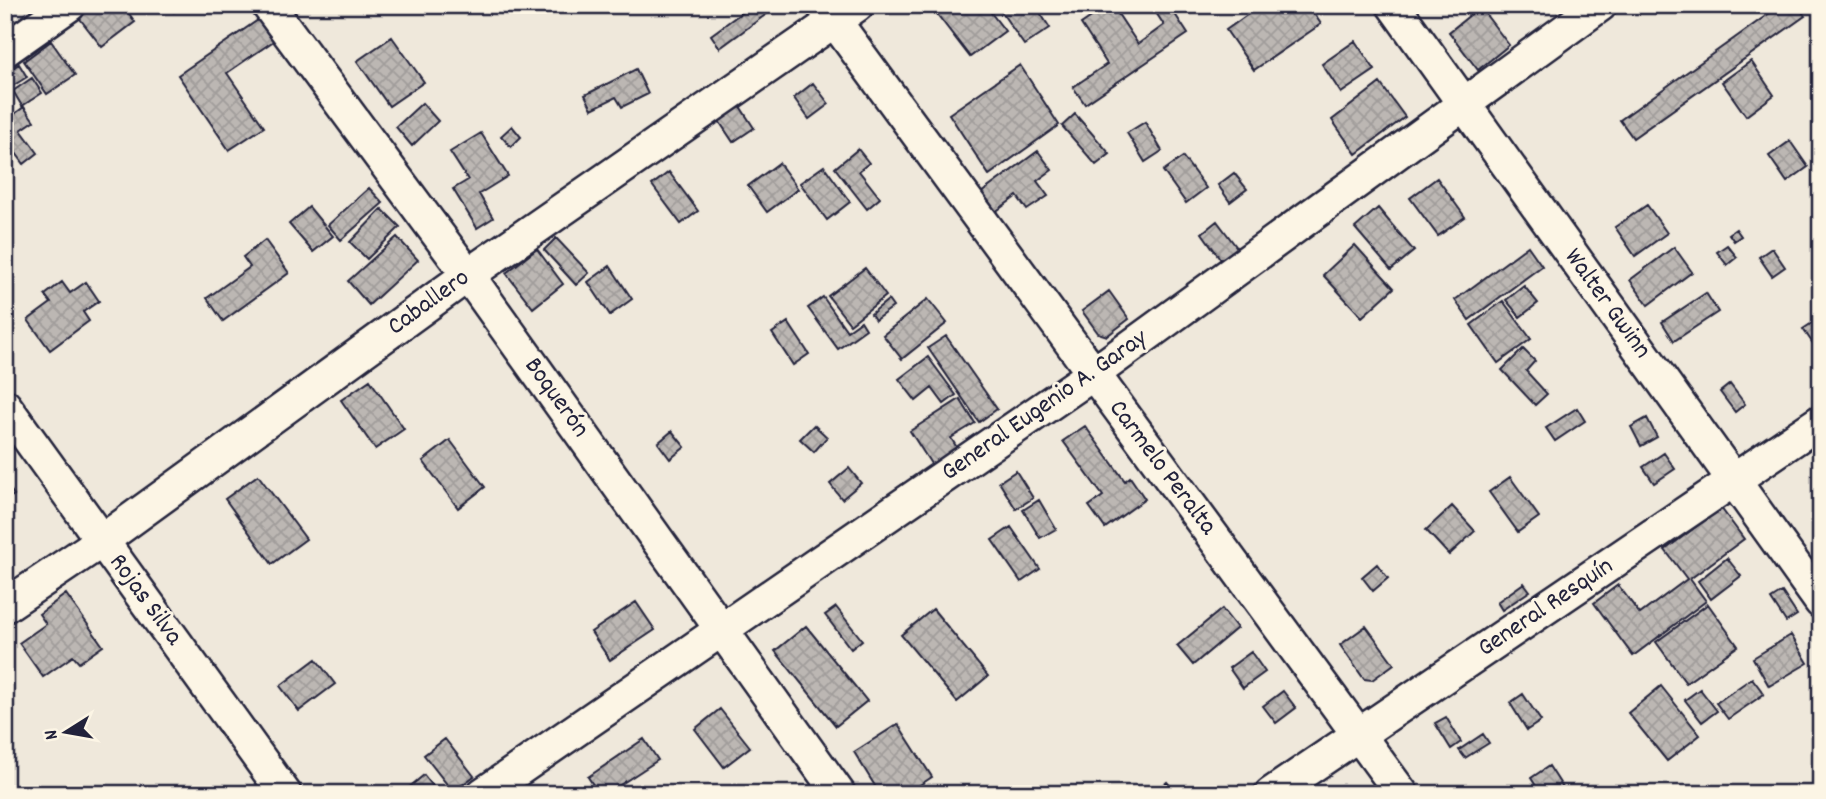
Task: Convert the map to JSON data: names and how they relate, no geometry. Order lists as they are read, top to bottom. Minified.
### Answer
{"streets":{"street":["Caballero","Walter Gwinn","Boquerón","General Eugenio A. Garay","Carmelo Peralta","Rojas Silva","General Resquín"]},"crossings":[["Caballero","Boquerón"],["Caballero","Carmelo Peralta"],["Caballero","Rojas Silva"],["Walter Gwinn","General Eugenio A. Garay"],["Walter Gwinn","General Resquín"],["Boquerón","General Eugenio A. Garay"],["General Eugenio A. Garay","Carmelo Peralta"],["Carmelo Peralta","General Resquín"]],"north":"left"}
